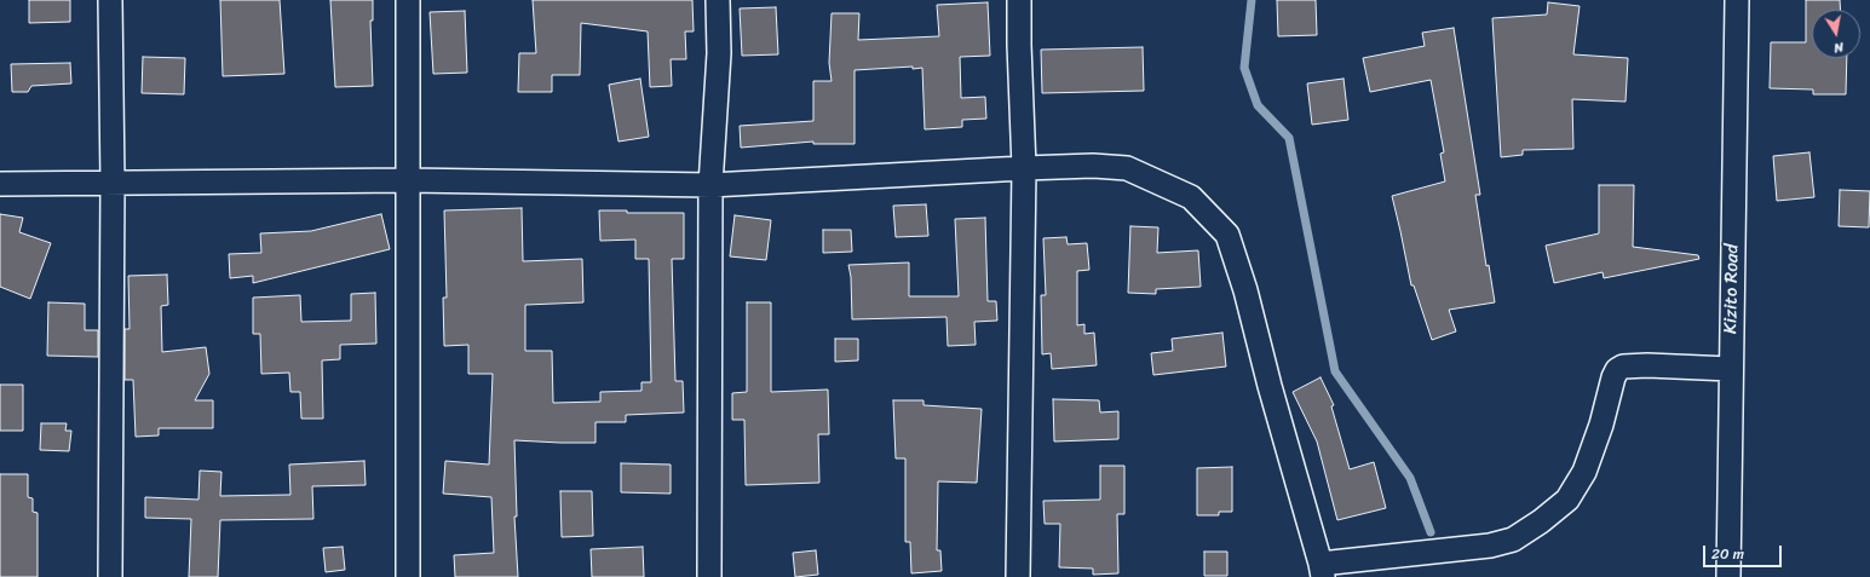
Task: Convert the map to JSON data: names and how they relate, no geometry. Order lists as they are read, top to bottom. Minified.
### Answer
{"streets":{"street":["Kizito Road"]},"scale_bar":"20 m","north":"bottom"}
